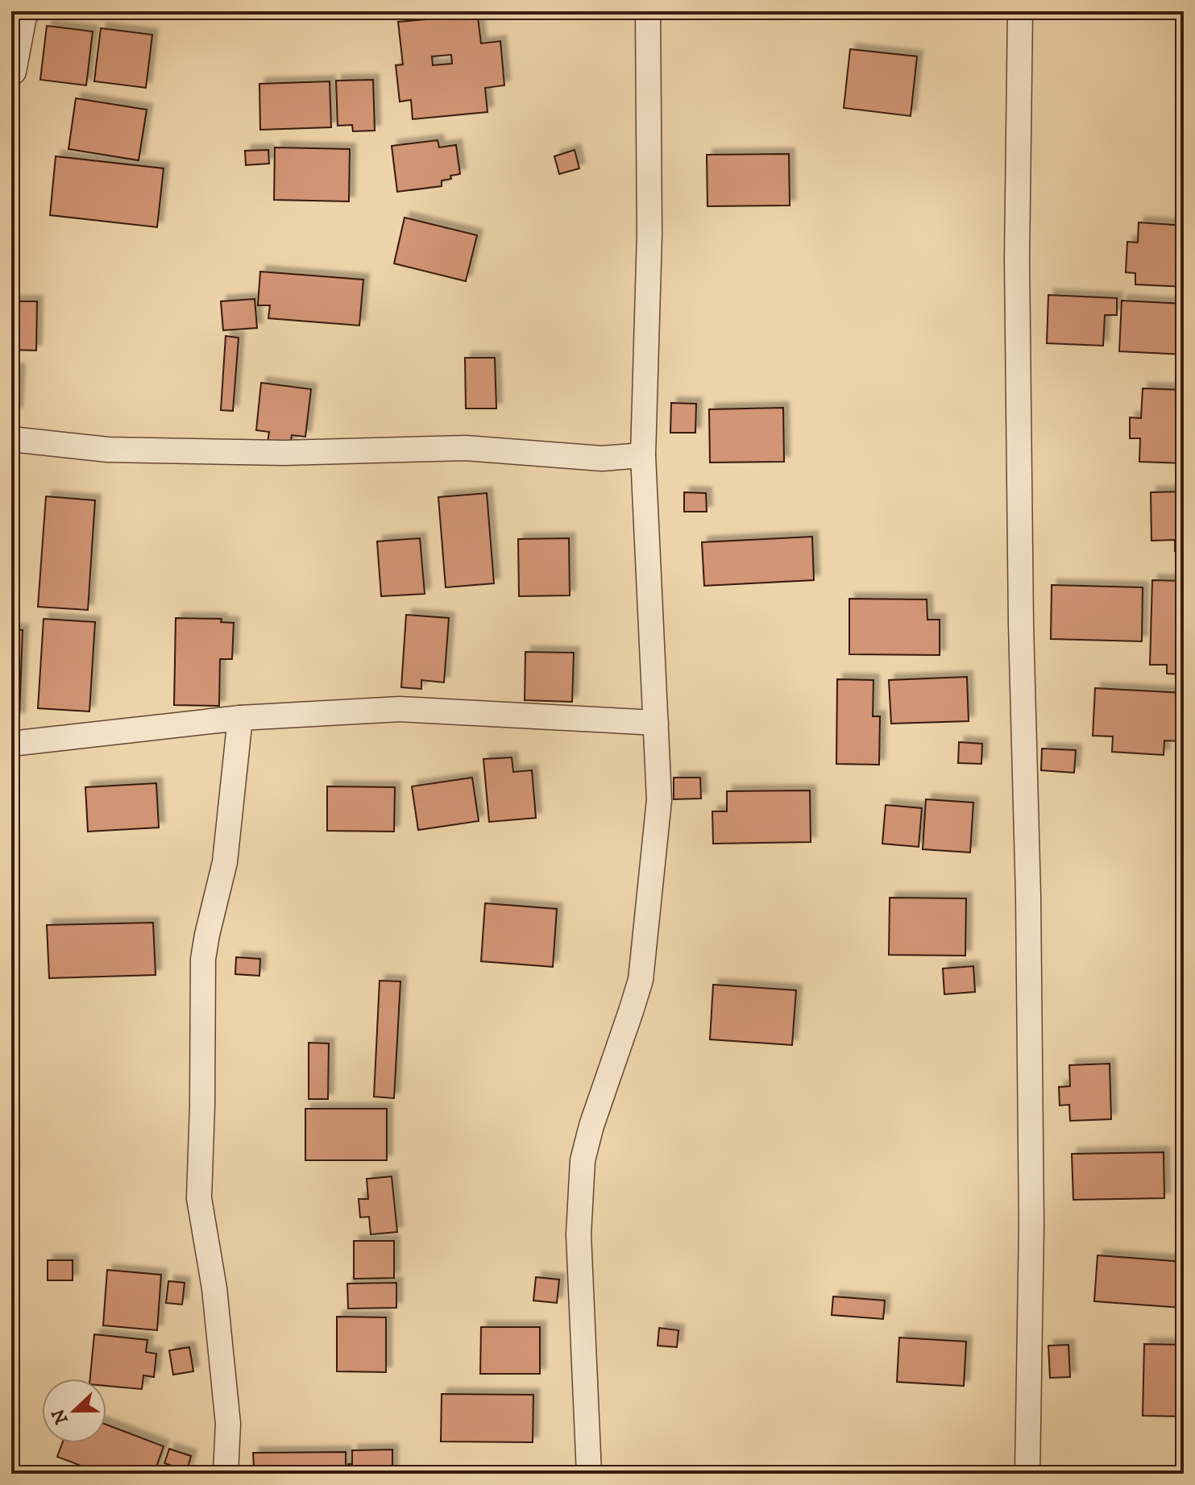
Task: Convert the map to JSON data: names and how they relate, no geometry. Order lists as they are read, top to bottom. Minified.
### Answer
{"north":"left"}
